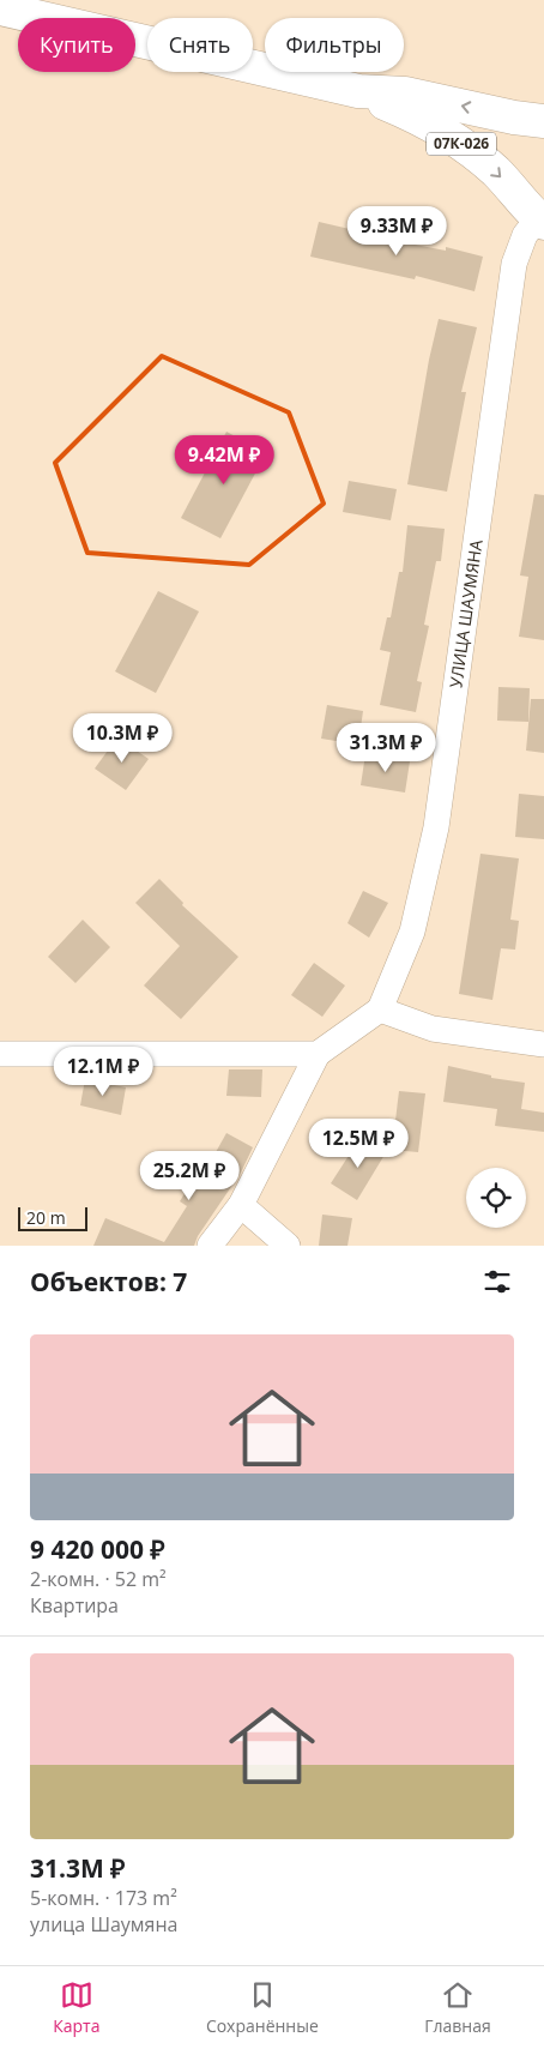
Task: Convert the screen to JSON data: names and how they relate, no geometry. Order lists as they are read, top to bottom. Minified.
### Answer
{"streets":{"main road":["07К-026"],"street":["УЛИЦА ШАУМЯНА"]},"crossings":[["07К-026","УЛИЦА ШАУМЯНА"]],"scale_bar":"20 m","page":{"chip":["Купить","Снять","Фильтры"],"price":["9.33M ₽","9.42M ₽","10.3M ₽","31.3M ₽","12.1M ₽","12.5M ₽","25.2M ₽"],"scale":"20 m","heading":"Объектов: 7","list":[{"name":"9 420 000 ₽","note":"2-комн. · 52 m² · Квартира"},{"name":"31.3M ₽","note":"5-комн. · 173 m² · улица Шаумяна"}],"tabs":["Карта","Сохранённые","Главная"]}}
